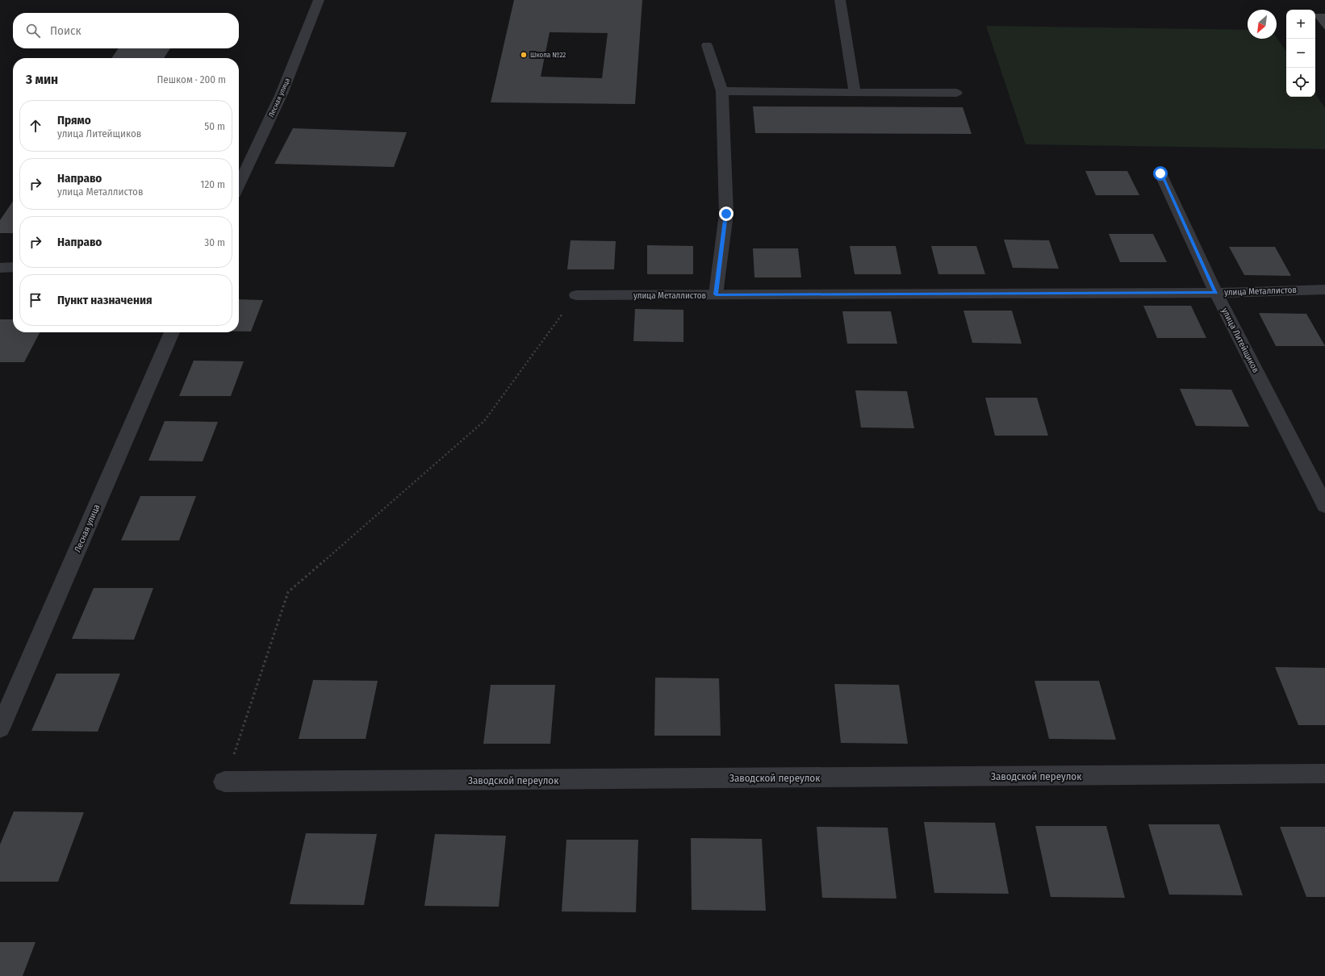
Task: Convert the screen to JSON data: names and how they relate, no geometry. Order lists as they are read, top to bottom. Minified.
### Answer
{"streets":{"street":["Лесная улица","улица Металлистов","улица Литейщиков","Заводской переулок"]},"crossings":[["улица Металлистов","улица Литейщиков"]],"places":["Школа №22"],"north":"bottom left","page":{"map_buttons":["+","−"],"search":"Поиск","heading":["3 мин","Пешком · 200 m"],"list":[["Прямо","улица Литейщиков","50 m"],["Направо","улица Металлистов","120 m"],["Направо","30 m"],"Пункт назначения"]}}
